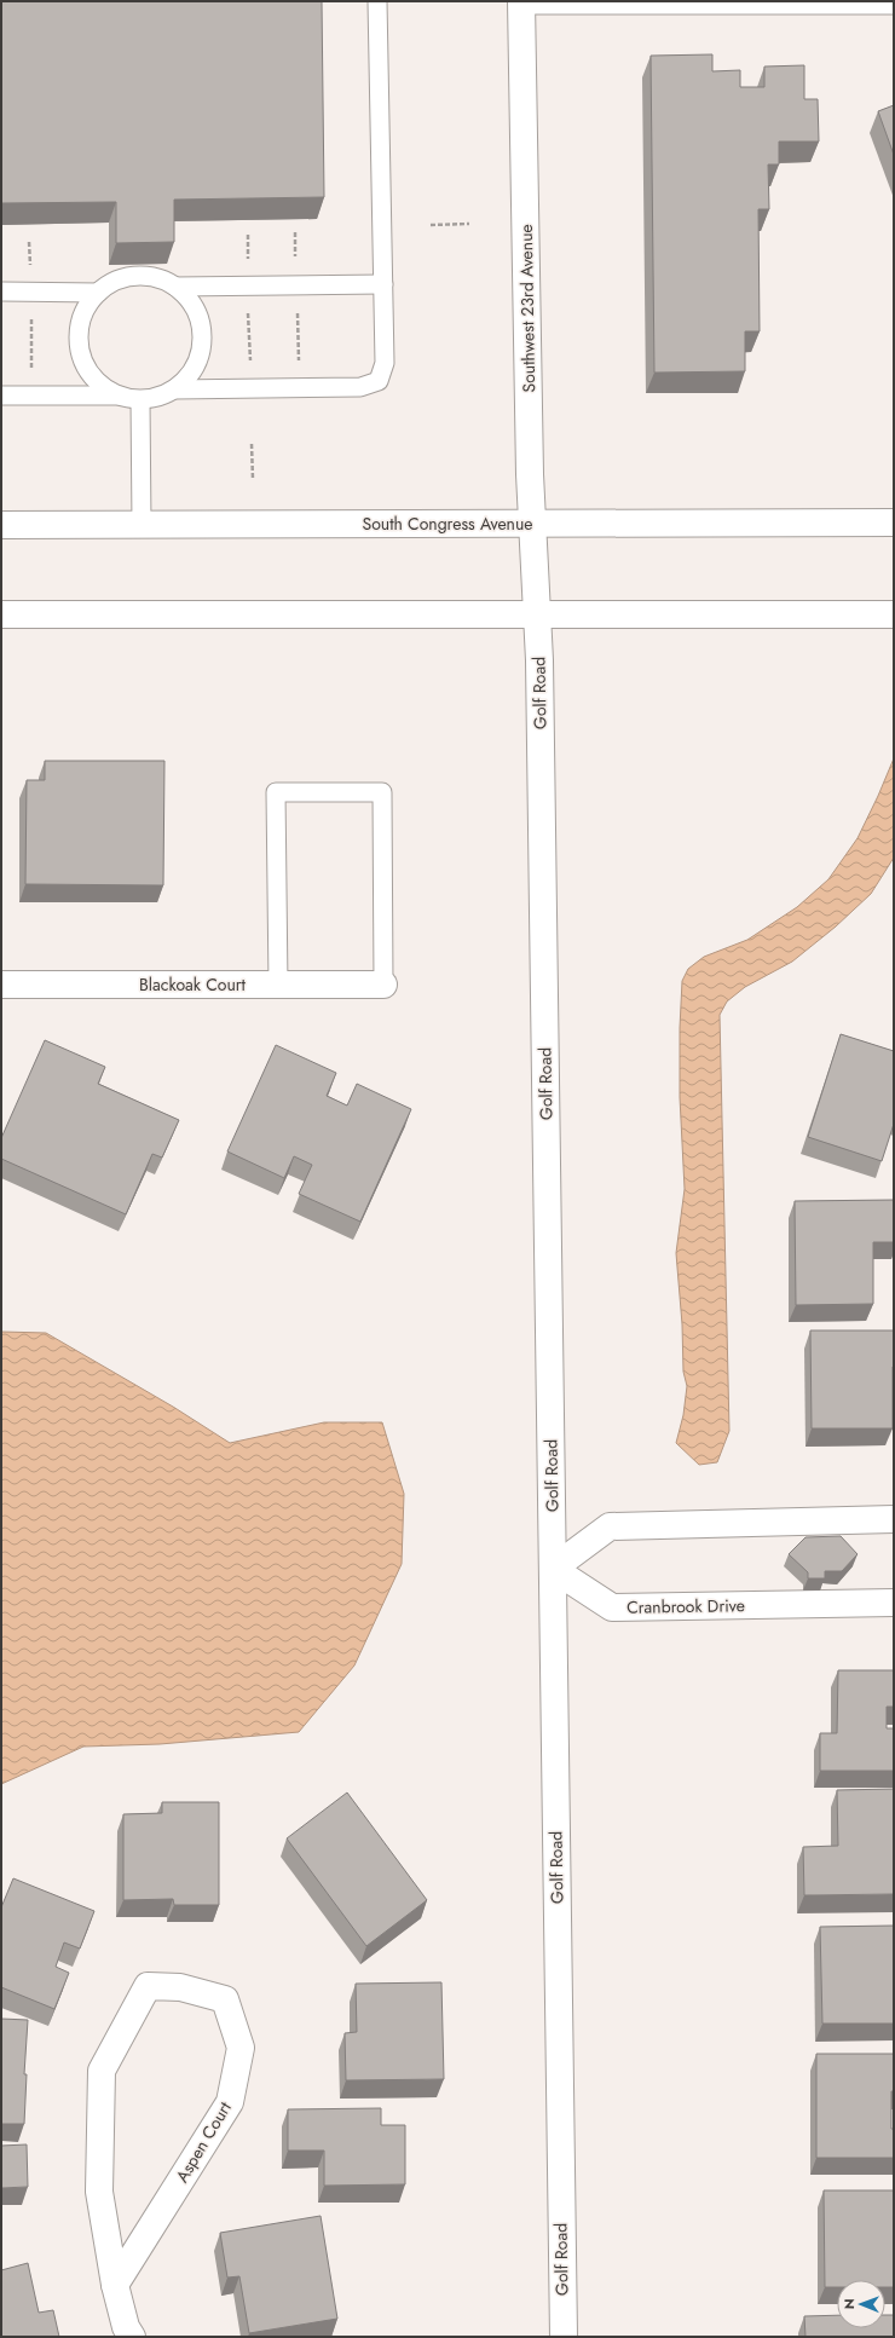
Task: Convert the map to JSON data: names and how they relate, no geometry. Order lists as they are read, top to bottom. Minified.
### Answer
{"streets":{"street":["Southwest 23rd Avenue","South Congress Avenue","Golf Road","Blackoak Court","Cranbrook Drive","Aspen Court"]},"crossings":[["Southwest 23rd Avenue","South Congress Avenue"],["Southwest 23rd Avenue","Golf Road"],["Golf Road","Cranbrook Drive"]],"north":"left"}
